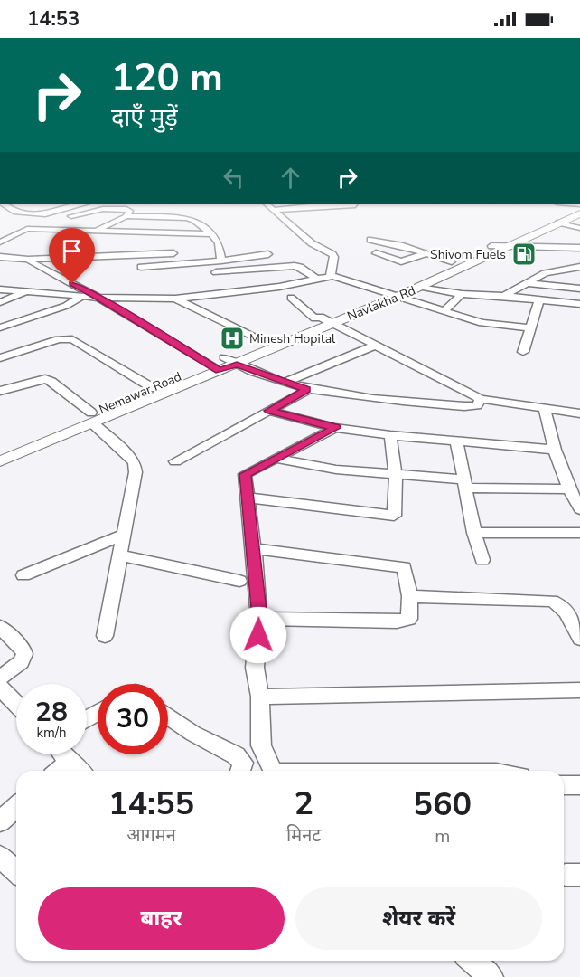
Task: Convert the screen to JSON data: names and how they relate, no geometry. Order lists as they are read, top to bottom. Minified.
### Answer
{"streets":{"main road":["Navlakha Rd","Nemawar Road"]},"crossings":[["Navlakha Rd","Nemawar Road"]],"places":{"fuel station":["Shivom Fuels"],"hospital":["Minesh Hopital"]},"page":{"status":"14:53","turn":["120 m","दाएँ मुड़ें"],"speed":"28 km/h","limit":"30","eta":["14:55","आगमन","2","मिनट","560","m"],"buttons":["बाहर","शेयर करें"]}}
